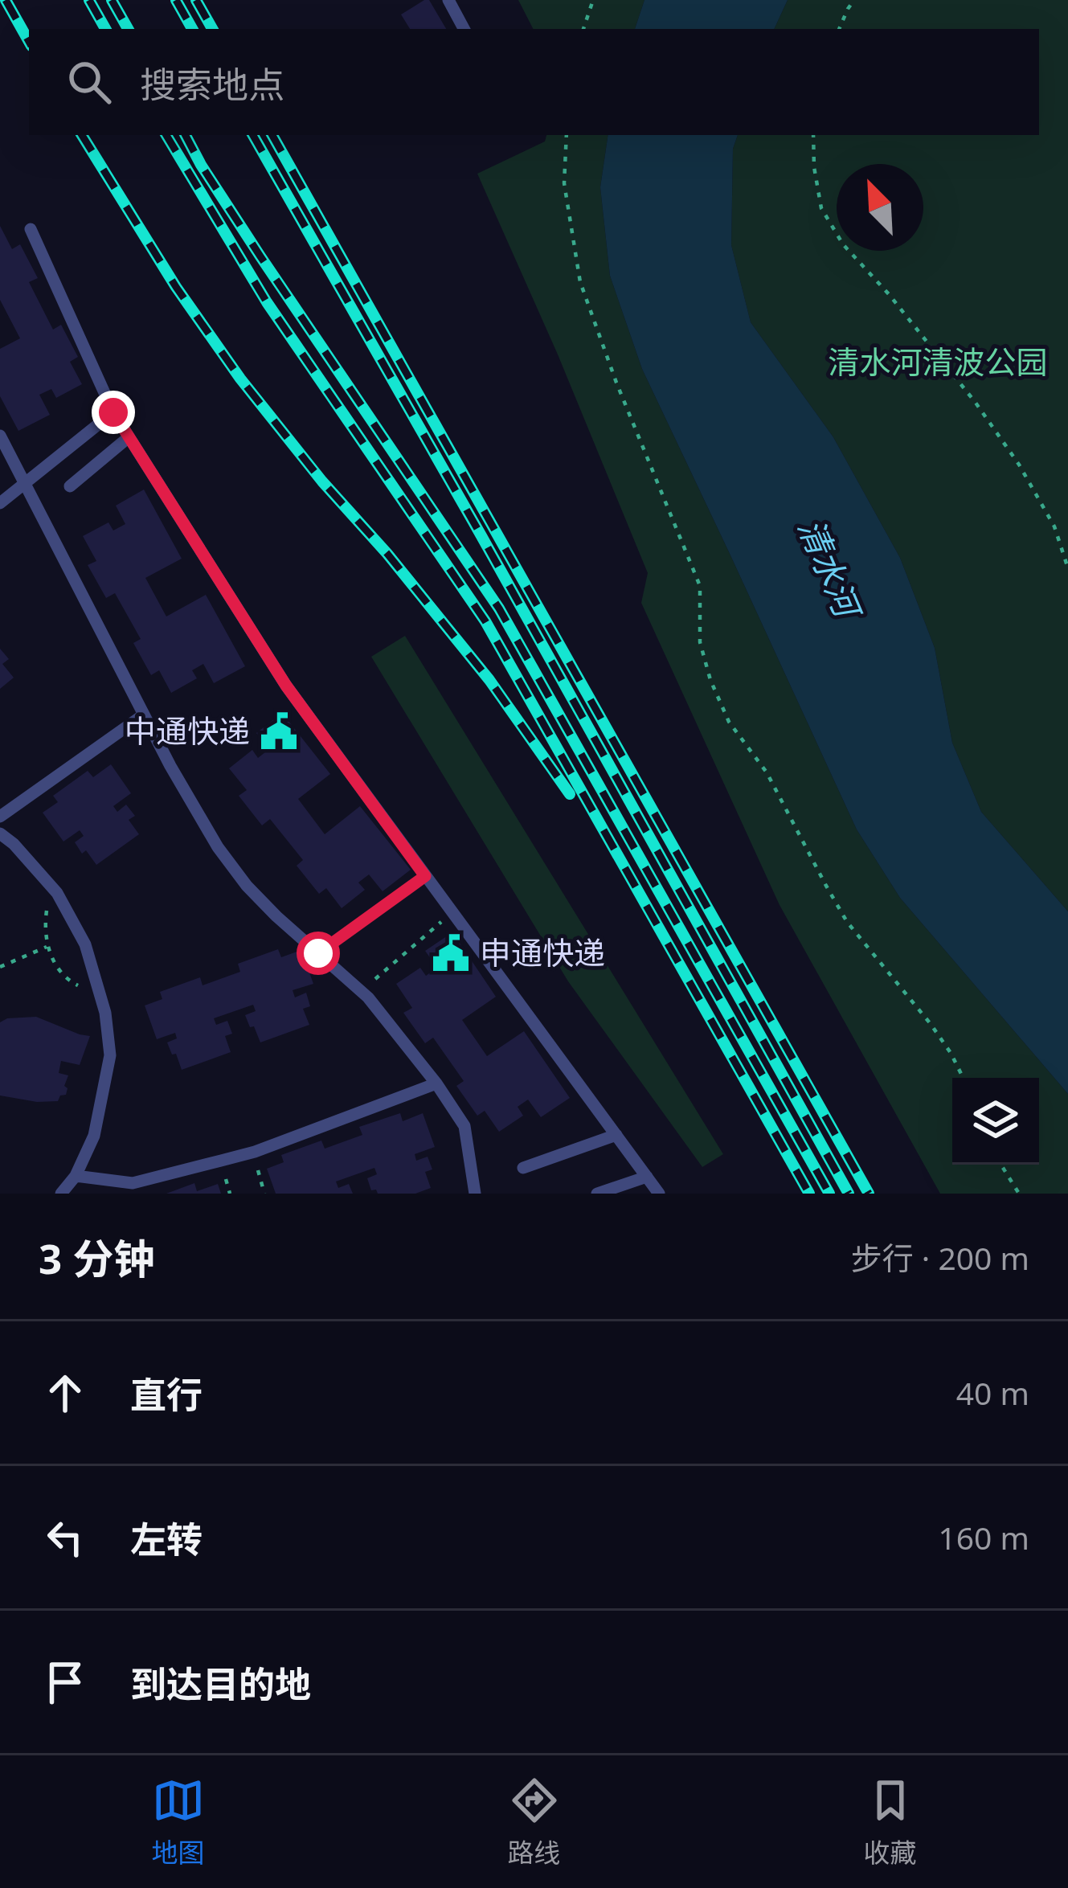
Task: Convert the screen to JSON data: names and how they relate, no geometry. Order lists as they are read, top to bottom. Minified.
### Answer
{"water":["清水河"],"parks":["清水河清波公园"],"places":{"public building":["中通快递","申通快递"]},"north":"top left","page":{"search":"搜索地点","heading":["3 分钟","步行 · 200 m"],"list":[["直行","40 m"],["左转","160 m"],"到达目的地"],"nav":["地图","路线","收藏"]}}
